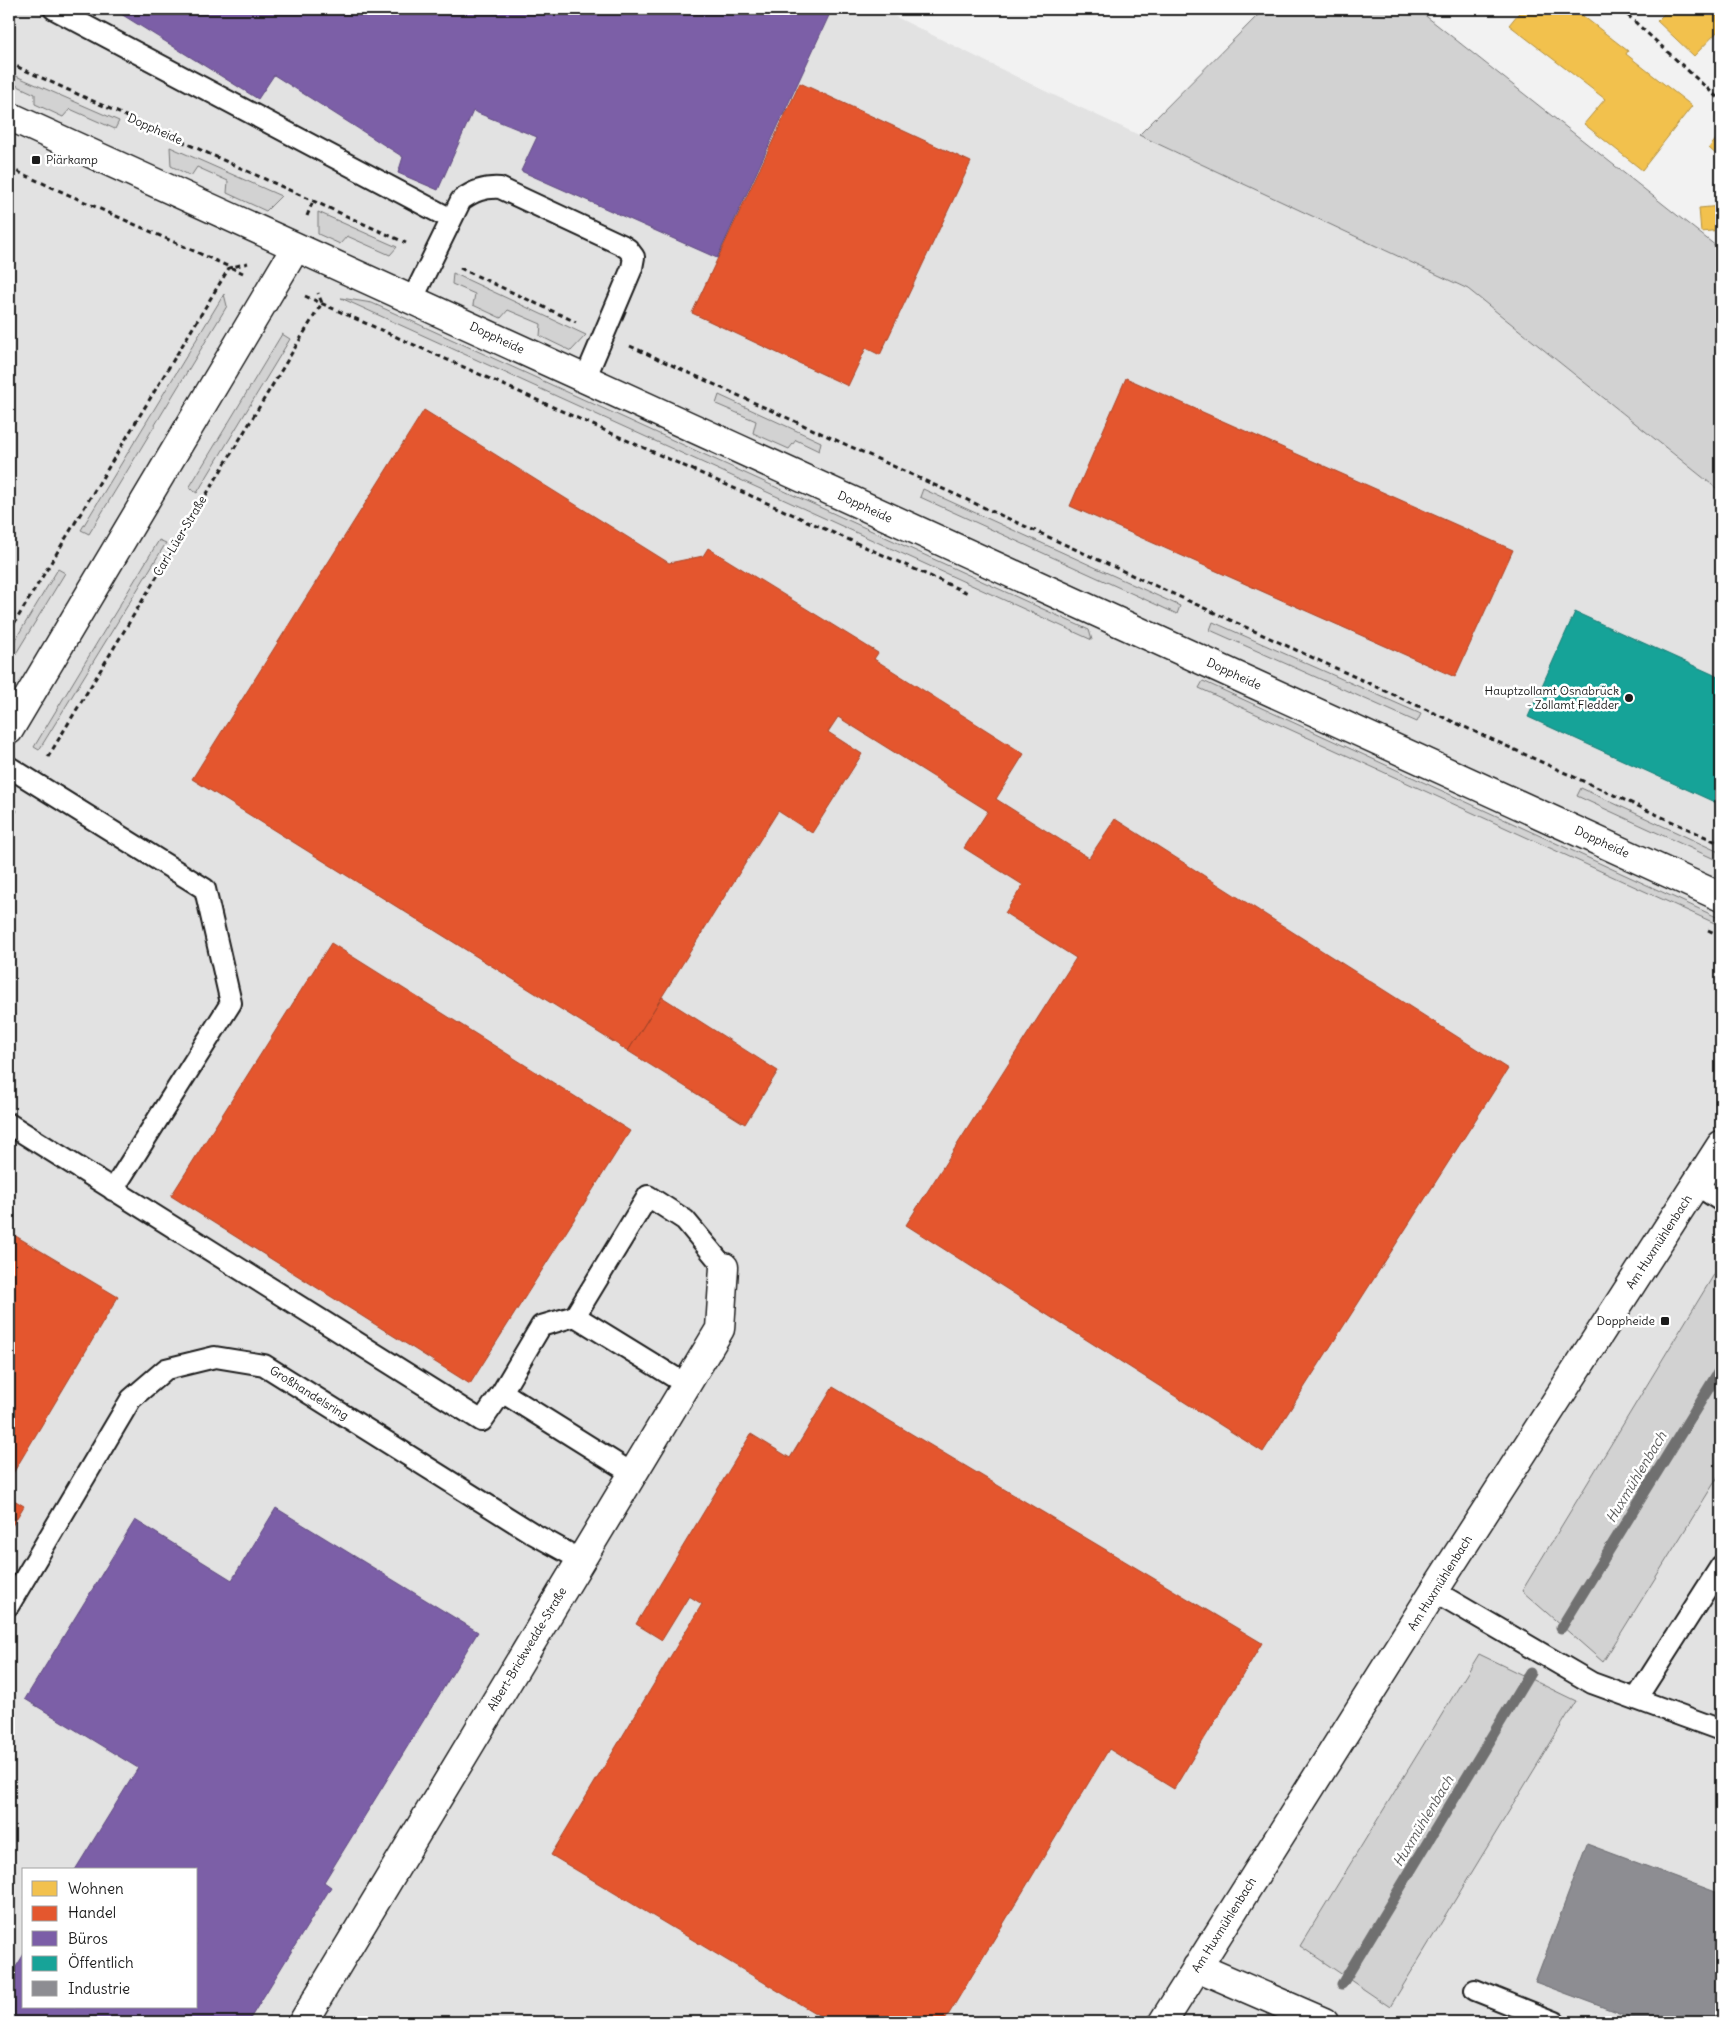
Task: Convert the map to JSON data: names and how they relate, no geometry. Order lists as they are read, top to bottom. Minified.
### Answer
{"streets":{"street":["Doppheide","Am Huxmühlenbach","Albert-Brickwedde-Straße"],"lane":["Großhandelsring"],"path":["Carl-Lüer-Straße"]},"crossings":[["Großhandelsring","Albert-Brickwedde-Straße"]],"water":["Huxmühlenbach"],"places":{"transit":["Piärkamp","Doppheide"],"other":["Hauptzollamt Osnabrück - Zollamt Fledder"]},"legend":["Wohnen","Handel","Büros","Öffentlich","Industrie"]}
